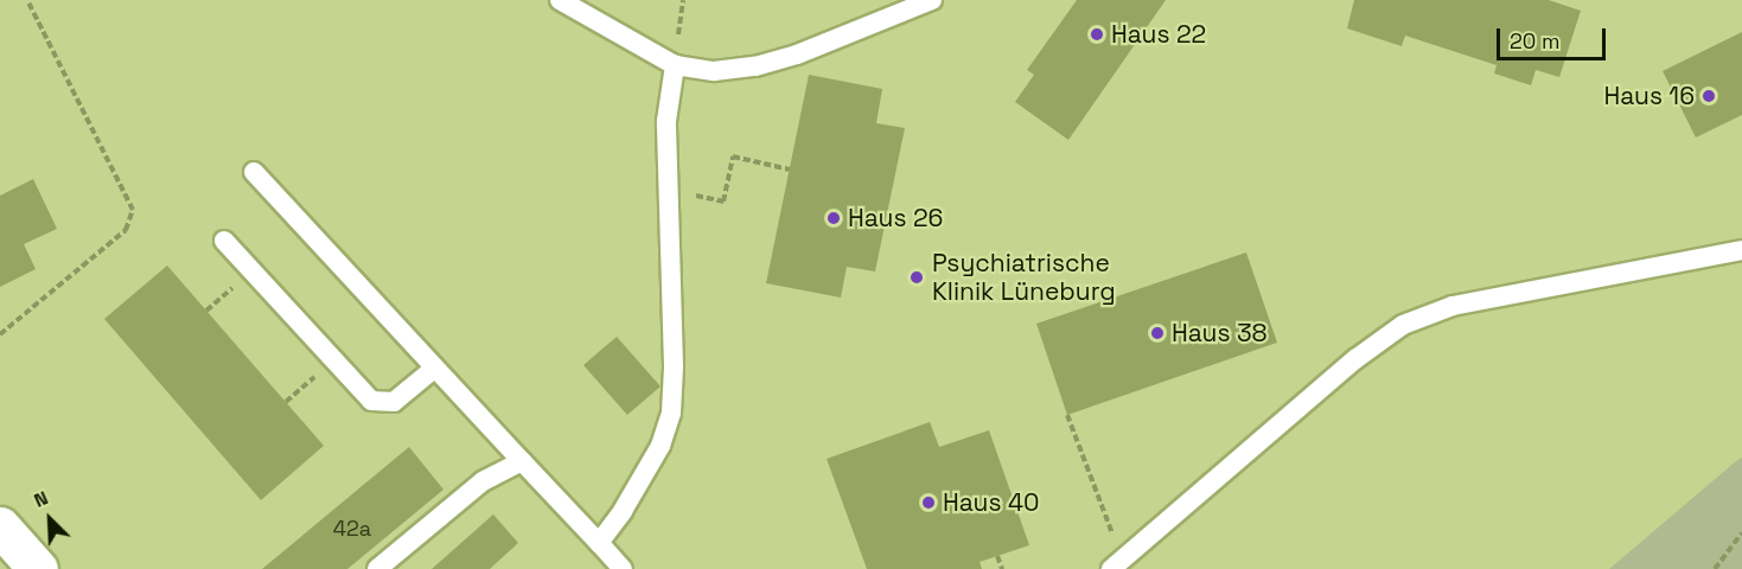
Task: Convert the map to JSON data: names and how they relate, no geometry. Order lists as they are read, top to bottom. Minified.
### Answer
{"places":["Haus 22","Haus 16","Haus 26","Psychiatrische Klinik Lüneburg","Haus 38","Haus 40"],"house_numbers":["42a"],"scale_bar":"20 m","north":"top left"}
